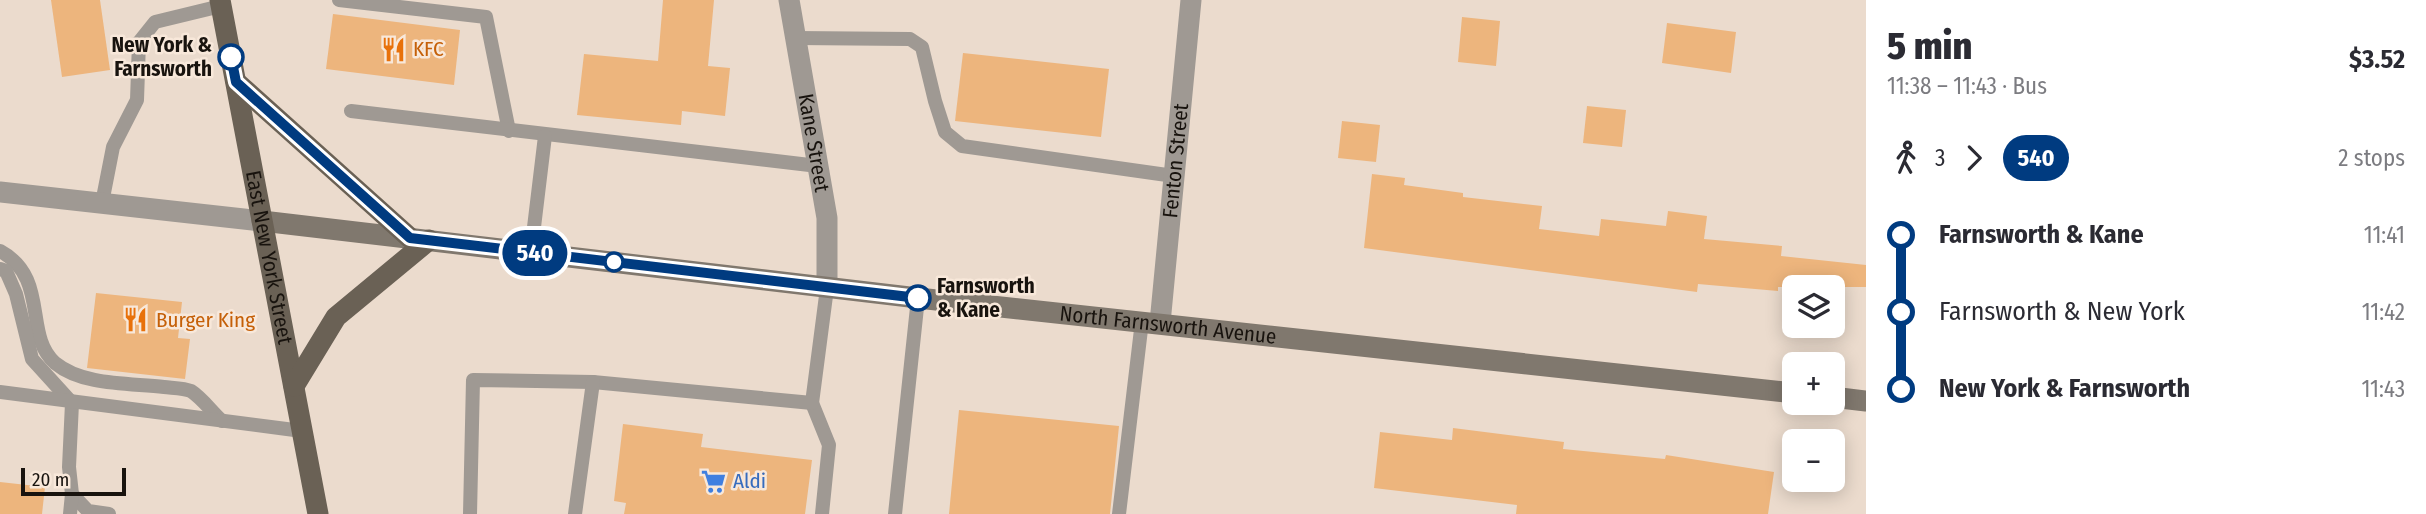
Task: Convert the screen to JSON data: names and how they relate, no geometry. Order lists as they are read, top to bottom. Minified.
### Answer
{"streets":{"main road":["East New York Street","North Farnsworth Avenue"],"street":["Kane Street","Fenton Street"]},"crossings":[["Kane Street","North Farnsworth Avenue"],["Fenton Street","North Farnsworth Avenue"],["East New York Street","North Farnsworth Avenue"]],"places":{"restaurant":["KFC","Burger King"],"other":["New York & Farnsworth","Farnsworth & Kane"],"supermarket":["Aldi"]},"lines":["bus line 540"],"scale_bar":"20 m","page":{"on_map":"540","heading":["5 min","11:38 – 11:43 · Bus","$3.52"],"legs":["3","540","2 stops"],"list":[{"name":"Farnsworth & Kane","value":"11:41"},{"name":"Farnsworth & New York","value":"11:42"},{"name":"New York & Farnsworth","value":"11:43"}],"map_buttons":["+","−"],"scale":"20 m"}}
